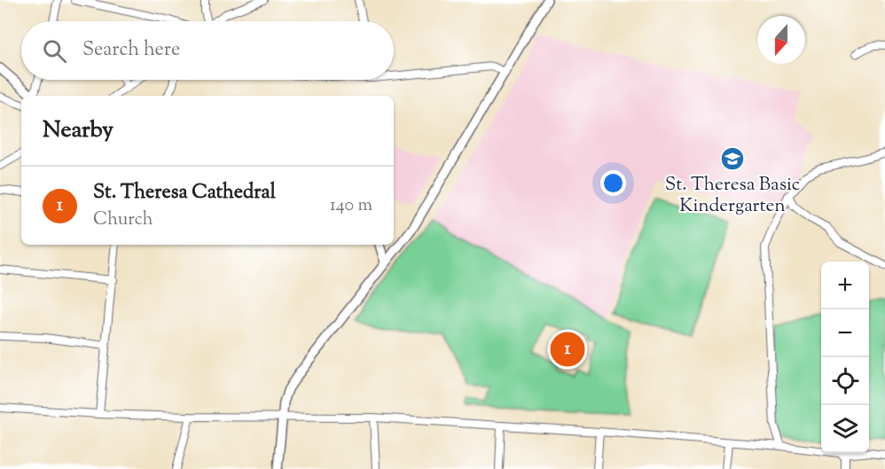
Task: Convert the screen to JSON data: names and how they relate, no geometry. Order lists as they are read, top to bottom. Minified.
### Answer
{"places":{"school or university":["St. Theresa Basic Kindergarten"]},"north":"bottom","page":{"search":"Search here","heading":"Nearby","list":[{"mark":"1","name":"St. Theresa Cathedral","note":"Church","value":"140 m"}],"map_buttons":["+","−"],"pins":"1"}}
